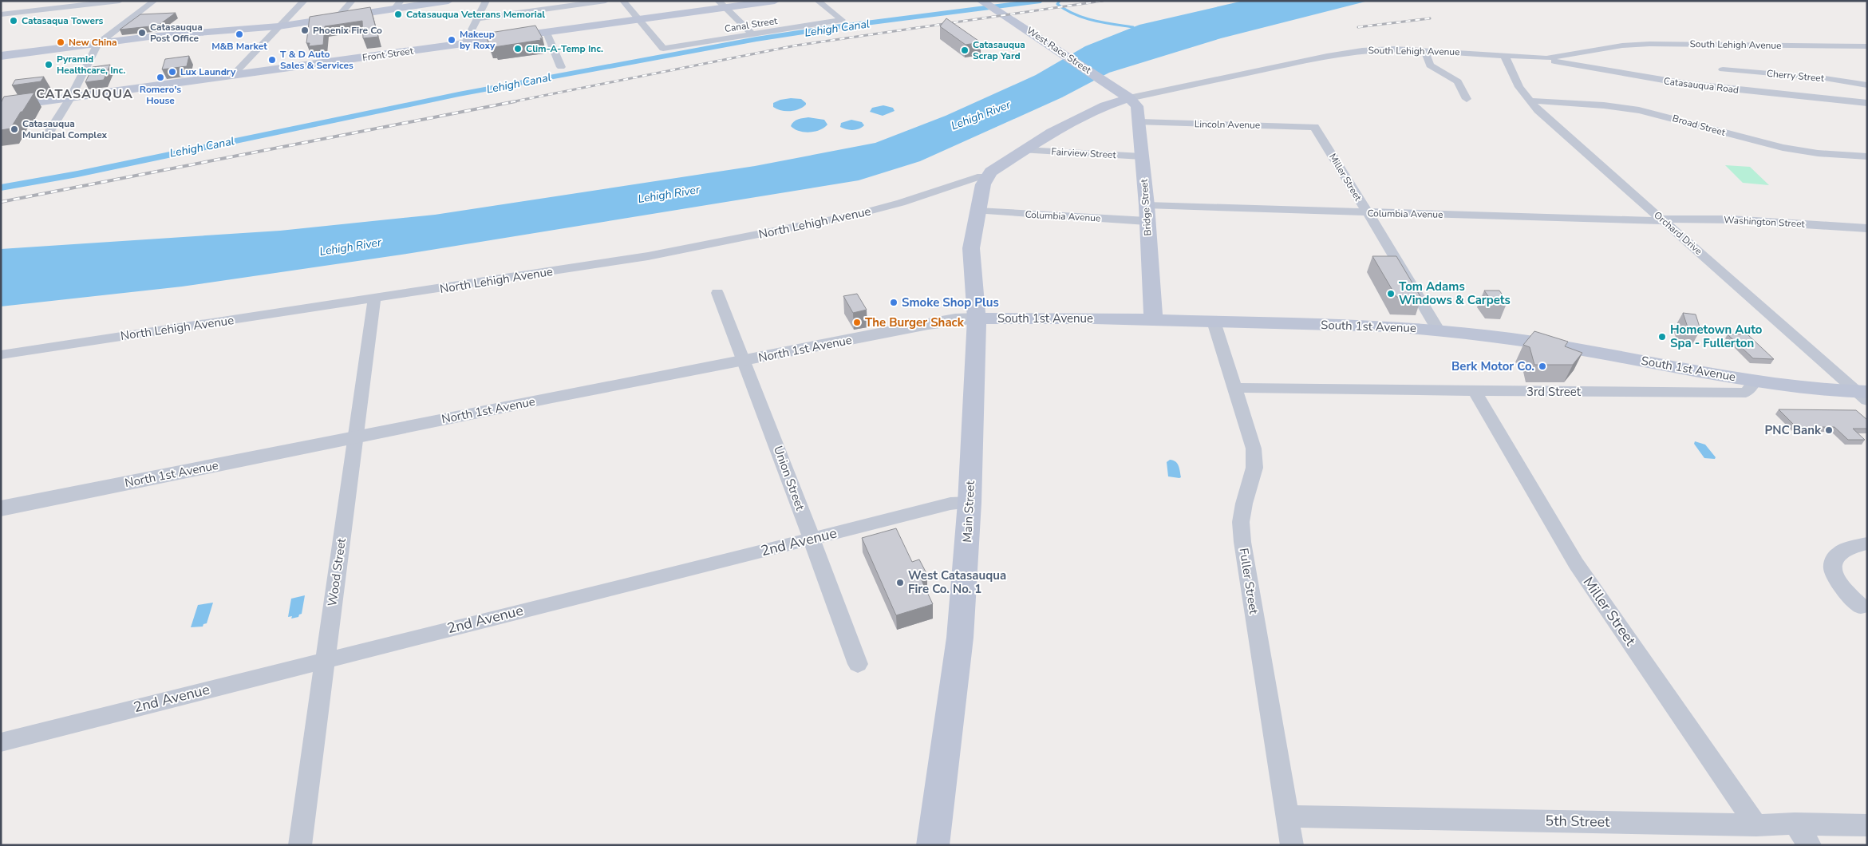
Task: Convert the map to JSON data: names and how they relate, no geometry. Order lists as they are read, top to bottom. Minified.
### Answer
{"streets":{"main road":["South Lehigh Avenue","West Race Street","Front Street","Bridge Street","South 1st Avenue","3rd Street","Main Street"],"street":["Canal Street","Cherry Street","Catasauqua Road","Lincoln Avenue","Broad Street","Fairview Street","Miller Street","Columbia Avenue","Washington Street","North Lehigh Avenue","Orchard Drive","North 1st Avenue","Union Street","2nd Avenue","Wood Street","Fuller Street","5th Street"]},"crossings":[["Canal Street","Front Street"],["South Lehigh Avenue","West Race Street"],["South Lehigh Avenue","Catasauqua Road"],["South Lehigh Avenue","Fairview Street"],["South Lehigh Avenue","Bridge Street"],["South Lehigh Avenue","North Lehigh Avenue"],["South Lehigh Avenue","Orchard Drive"],["South Lehigh Avenue","Main Street"],["West Race Street","Bridge Street"],["Lincoln Avenue","Miller Street"],["Lincoln Avenue","Bridge Street"],["Broad Street","Orchard Drive"],["Fairview Street","Bridge Street"],["Miller Street","Columbia Avenue"],["Miller Street","South 1st Avenue"],["Miller Street","3rd Street"],["Miller Street","5th Street"],["Bridge Street","Columbia Avenue"],["Bridge Street","South 1st Avenue"],["Columbia Avenue","Washington Street"],["Columbia Avenue","Orchard Drive"],["Columbia Avenue","Main Street"],["Washington Street","Orchard Drive"],["North Lehigh Avenue","Main Street"],["North Lehigh Avenue","Wood Street"],["Orchard Drive","3rd Street"],["South 1st Avenue","North 1st Avenue"],["South 1st Avenue","3rd Street"],["South 1st Avenue","Main Street"],["South 1st Avenue","Fuller Street"],["North 1st Avenue","Union Street"],["North 1st Avenue","Main Street"],["North 1st Avenue","Wood Street"],["3rd Street","Fuller Street"],["Union Street","2nd Avenue"],["Main Street","2nd Avenue"],["2nd Avenue","Wood Street"],["Fuller Street","5th Street"]],"districts":["CATASAUQUA"],"water":["Lehigh Canal","Lehigh River"],"places":["Catasauqua Veterans Memorial","Catasaqua Towers","Phoenix Fire Co","Catasauqua Post Office","M&B Market","Makeup by Roxy","New China","Clim-A-Temp Inc.","Catasauqua Scrap Yard","T & D Auto Sales & Services","Pyramid Healthcare, Inc.","Lux Laundry","Romero's House","Catasauqua Municipal Complex","Tom Adams Windows & Carpets","Smoke Shop Plus","The Burger Shack","Hometown Auto Spa - Fullerton","Berk Motor Co.","PNC Bank","West Catasauqua Fire Co. No. 1"]}
